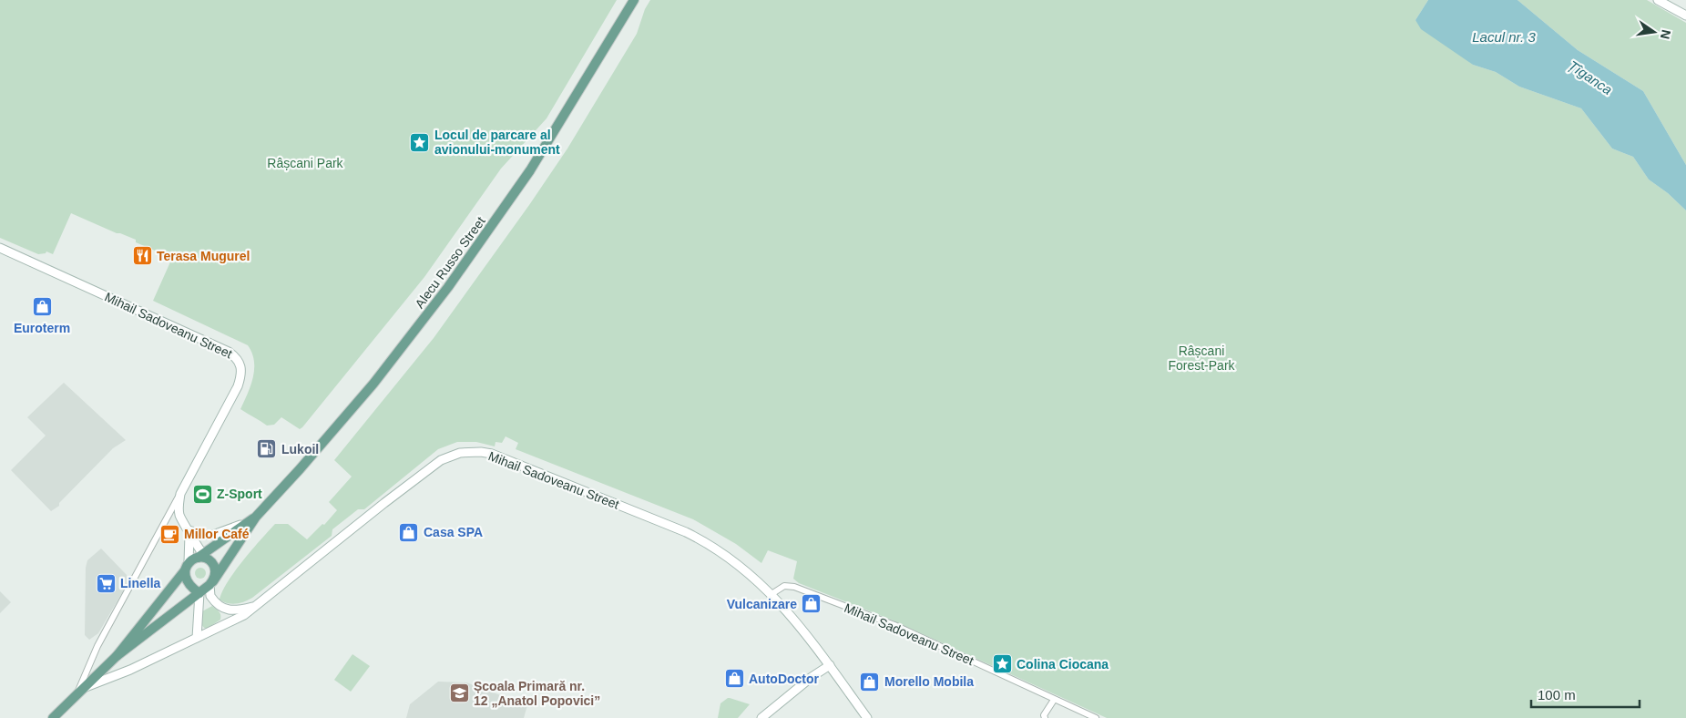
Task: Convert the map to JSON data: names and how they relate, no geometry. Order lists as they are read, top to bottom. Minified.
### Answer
{"streets":{"main road":["Alecu Russo Street","Mihail Sadoveanu Street"]},"crossings":[["Alecu Russo Street","Mihail Sadoveanu Street"]],"water":["Lacul nr. 3","Țîganca"],"parks":["Râșcani Park","Râșcani Forest-Park"],"places":{"place":["Locul de parcare al avionului-monument","Colina Ciocana"],"restaurant":["Terasa Mugurel"],"shop":["Euroterm","Casa SPA","Vulcanizare","AutoDoctor","Morello Mobila"],"fuel station":["Lukoil"],"sports":["Z-Sport"],"cafe":["Millor Café"],"supermarket":["Linella"],"school or university":["Școala Primară nr. 12 „Anatol Popovici”"]},"scale_bar":"100 m","north":"right"}
